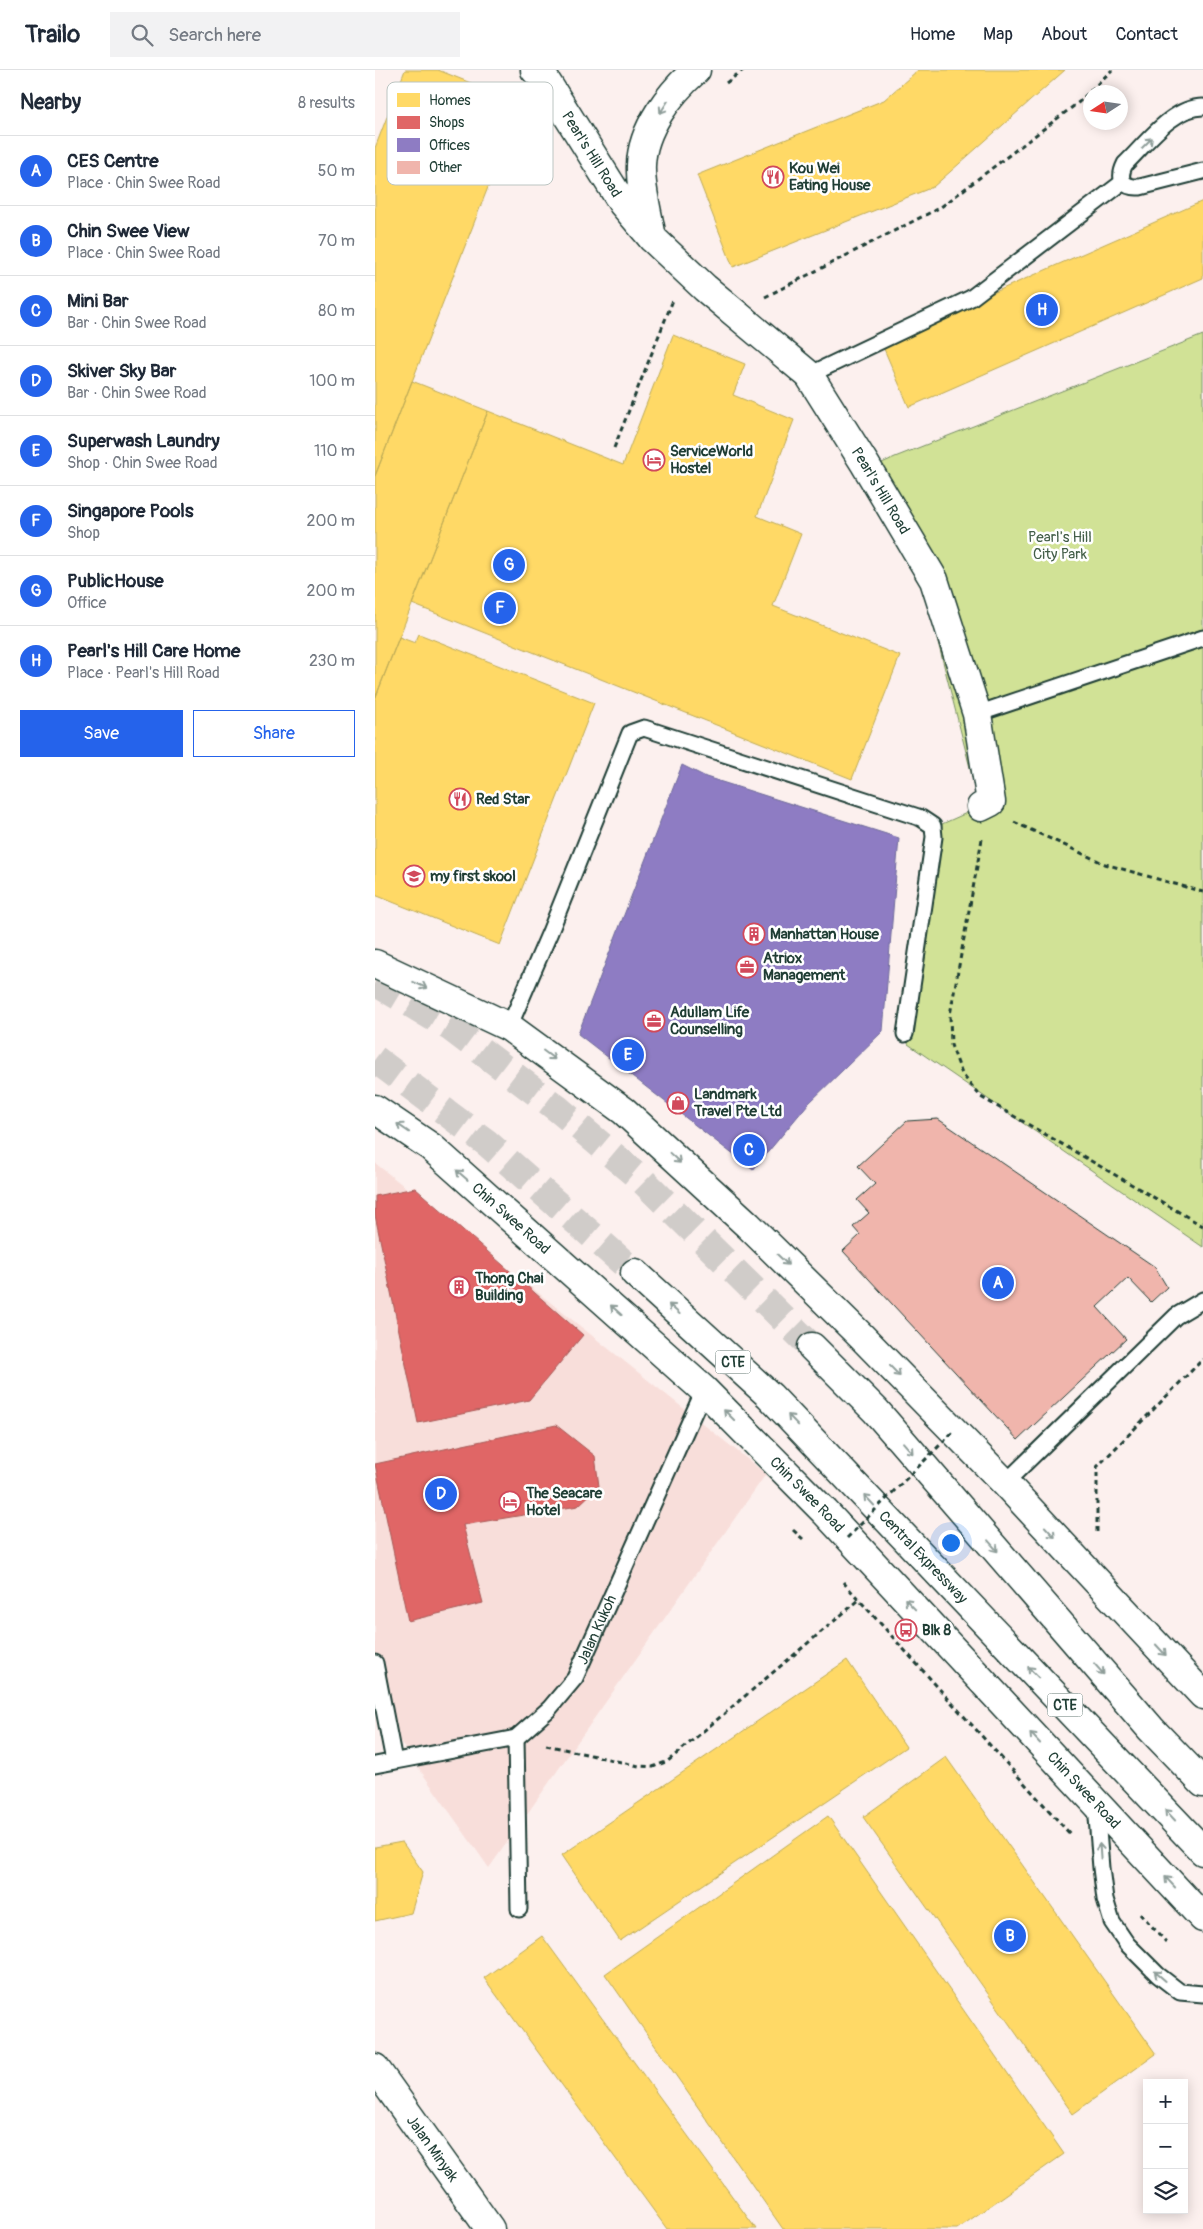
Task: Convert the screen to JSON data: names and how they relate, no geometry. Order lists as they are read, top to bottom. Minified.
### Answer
{"streets":{"main road":["Pearl's Hill Road","Chin Swee Road","CTE","Central Expressway","Jalan Minyak"],"lane":["Jalan Kukoh"]},"crossings":[["Chin Swee Road","Jalan Kukoh"]],"parks":["Pearl's Hill City Park"],"places":{"restaurant":["Kou Wei Eating House","Red Star"],"hotel":["ServiceWorld Hostel","The Seacare Hotel"],"school or university":["my first skool"],"building":["Manhattan House","Thong Chai Building"],"office":["Atriox Management","Adullam Life Counselling"],"shop":["Landmark Travel Pte Ltd"],"bus stop":["Blk 8"]},"legend":["Homes","Shops","Offices","Other"],"north":"left","page":{"header":"Trailo","search":"Search here","nav":["Home","Map","About","Contact"],"heading":["Nearby","8 results"],"list":[{"mark":"A","name":"CES Centre","note":"Place · Chin Swee Road","value":"50 m"},{"mark":"B","name":"Chin Swee View","note":"Place · Chin Swee Road","value":"70 m"},{"mark":"C","name":"Mini Bar","note":"Bar · Chin Swee Road","value":"80 m"},{"mark":"D","name":"Skiver Sky Bar","note":"Bar · Chin Swee Road","value":"100 m"},{"mark":"E","name":"Superwash Laundry","note":"Shop · Chin Swee Road","value":"110 m"},{"mark":"F","name":"Singapore Pools","note":"Shop","value":"200 m"},{"mark":"G","name":"PublicHouse","note":"Office","value":"200 m"},{"mark":"H","name":"Pearl's Hill Care Home","note":"Place · Pearl's Hill Road","value":"230 m"}],"pins":["H","G","F","E","C","A","D","B"],"buttons":["Save","Share"],"map_buttons":["+","−"]}}
